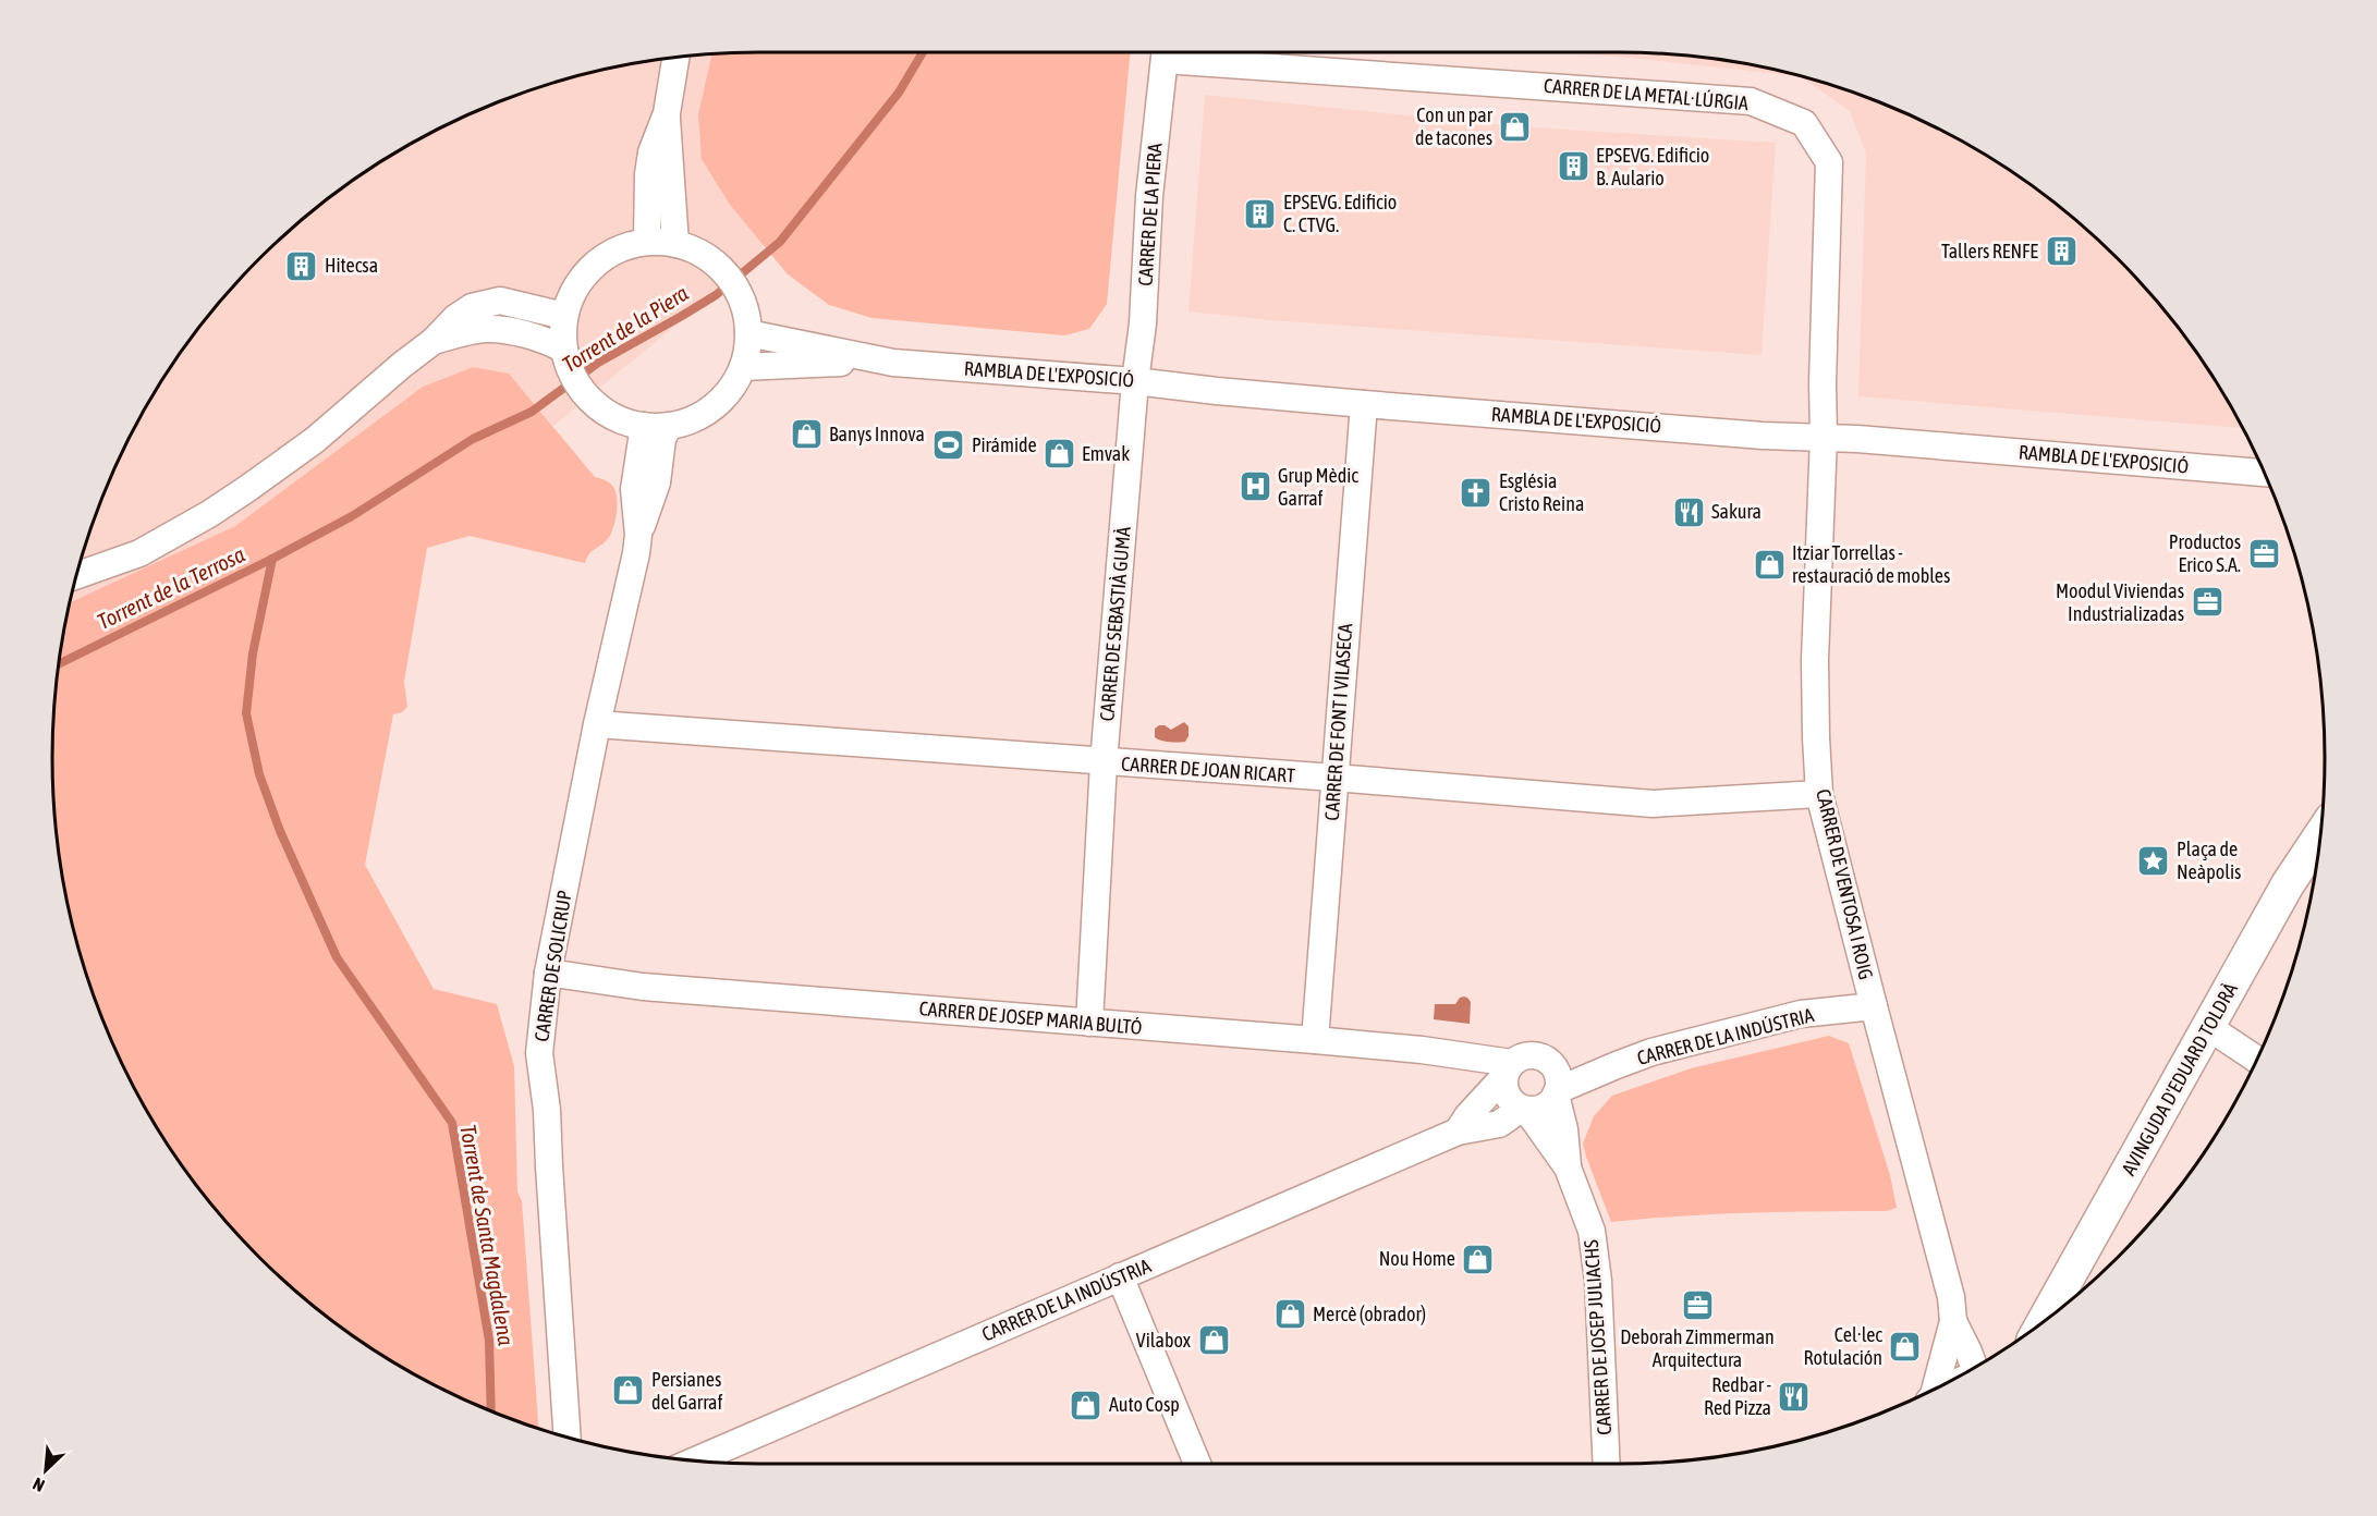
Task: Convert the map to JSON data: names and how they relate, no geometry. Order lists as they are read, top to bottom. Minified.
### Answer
{"streets":{"street":["CARRER DE LA METAL·LÚRGIA","CARRER DE LA PIERA","RAMBLA DE L'EXPOSICIÓ","CARRER DE SEBASTIÀ GUMÀ","CARRER DE FONT I VILASECA","CARRER DE JOAN RICART","CARRER DE VENTOSA I ROIG","CARRER DE SOLICRUP","CARRER DE JOSEP MARIA BULTÓ","CARRER DE LA INDÚSTRIA","AVINGUDA D'EDUARD TOLDRÀ","CARRER DE JOSEP JULIACHS"]},"crossings":[["CARRER DE LA METAL·LÚRGIA","CARRER DE LA PIERA"],["CARRER DE LA METAL·LÚRGIA","RAMBLA DE L'EXPOSICIÓ"],["CARRER DE LA METAL·LÚRGIA","CARRER DE VENTOSA I ROIG"],["CARRER DE LA PIERA","RAMBLA DE L'EXPOSICIÓ"],["CARRER DE LA PIERA","CARRER DE SEBASTIÀ GUMÀ"],["RAMBLA DE L'EXPOSICIÓ","CARRER DE SEBASTIÀ GUMÀ"],["RAMBLA DE L'EXPOSICIÓ","CARRER DE FONT I VILASECA"],["RAMBLA DE L'EXPOSICIÓ","CARRER DE VENTOSA I ROIG"],["RAMBLA DE L'EXPOSICIÓ","CARRER DE SOLICRUP"],["CARRER DE SEBASTIÀ GUMÀ","CARRER DE JOAN RICART"],["CARRER DE SEBASTIÀ GUMÀ","CARRER DE JOSEP MARIA BULTÓ"],["CARRER DE FONT I VILASECA","CARRER DE JOAN RICART"],["CARRER DE FONT I VILASECA","CARRER DE JOSEP MARIA BULTÓ"],["CARRER DE JOAN RICART","CARRER DE VENTOSA I ROIG"],["CARRER DE JOAN RICART","CARRER DE SOLICRUP"],["CARRER DE VENTOSA I ROIG","CARRER DE LA INDÚSTRIA"],["CARRER DE SOLICRUP","CARRER DE JOSEP MARIA BULTÓ"],["CARRER DE JOSEP MARIA BULTÓ","CARRER DE LA INDÚSTRIA"],["CARRER DE JOSEP MARIA BULTÓ","CARRER DE JOSEP JULIACHS"],["CARRER DE LA INDÚSTRIA","CARRER DE JOSEP JULIACHS"]],"water":["Torrent de la Piera","Torrent de la Terrosa","Torrent de Santa Magdalena"],"places":{"shop":["Con un par de tacones","Banys Innova","Emvak","Itziar Torrellas - restauració de mobles","Nou Home","Mercè (obrador)","Vilabox","Cel·lec Rotulación","Persianes del Garraf","Auto Cosp"],"building":["EPSEVG. Edificio B. Aulario","EPSEVG. Edificio C. CTVG.","Tallers RENFE","Hitecsa"],"sports":["Pirámide"],"hospital":["Grup Mèdic Garraf"],"church":["Església Cristo Reina"],"restaurant":["Sakura","Redbar - Red Pizza"],"office":["Productos Erico S.A.","Moodul Viviendas Industrializadas","Deborah Zimmerman Arquitectura"],"place":["Plaça de Neàpolis"]},"north":"bottom left"}
